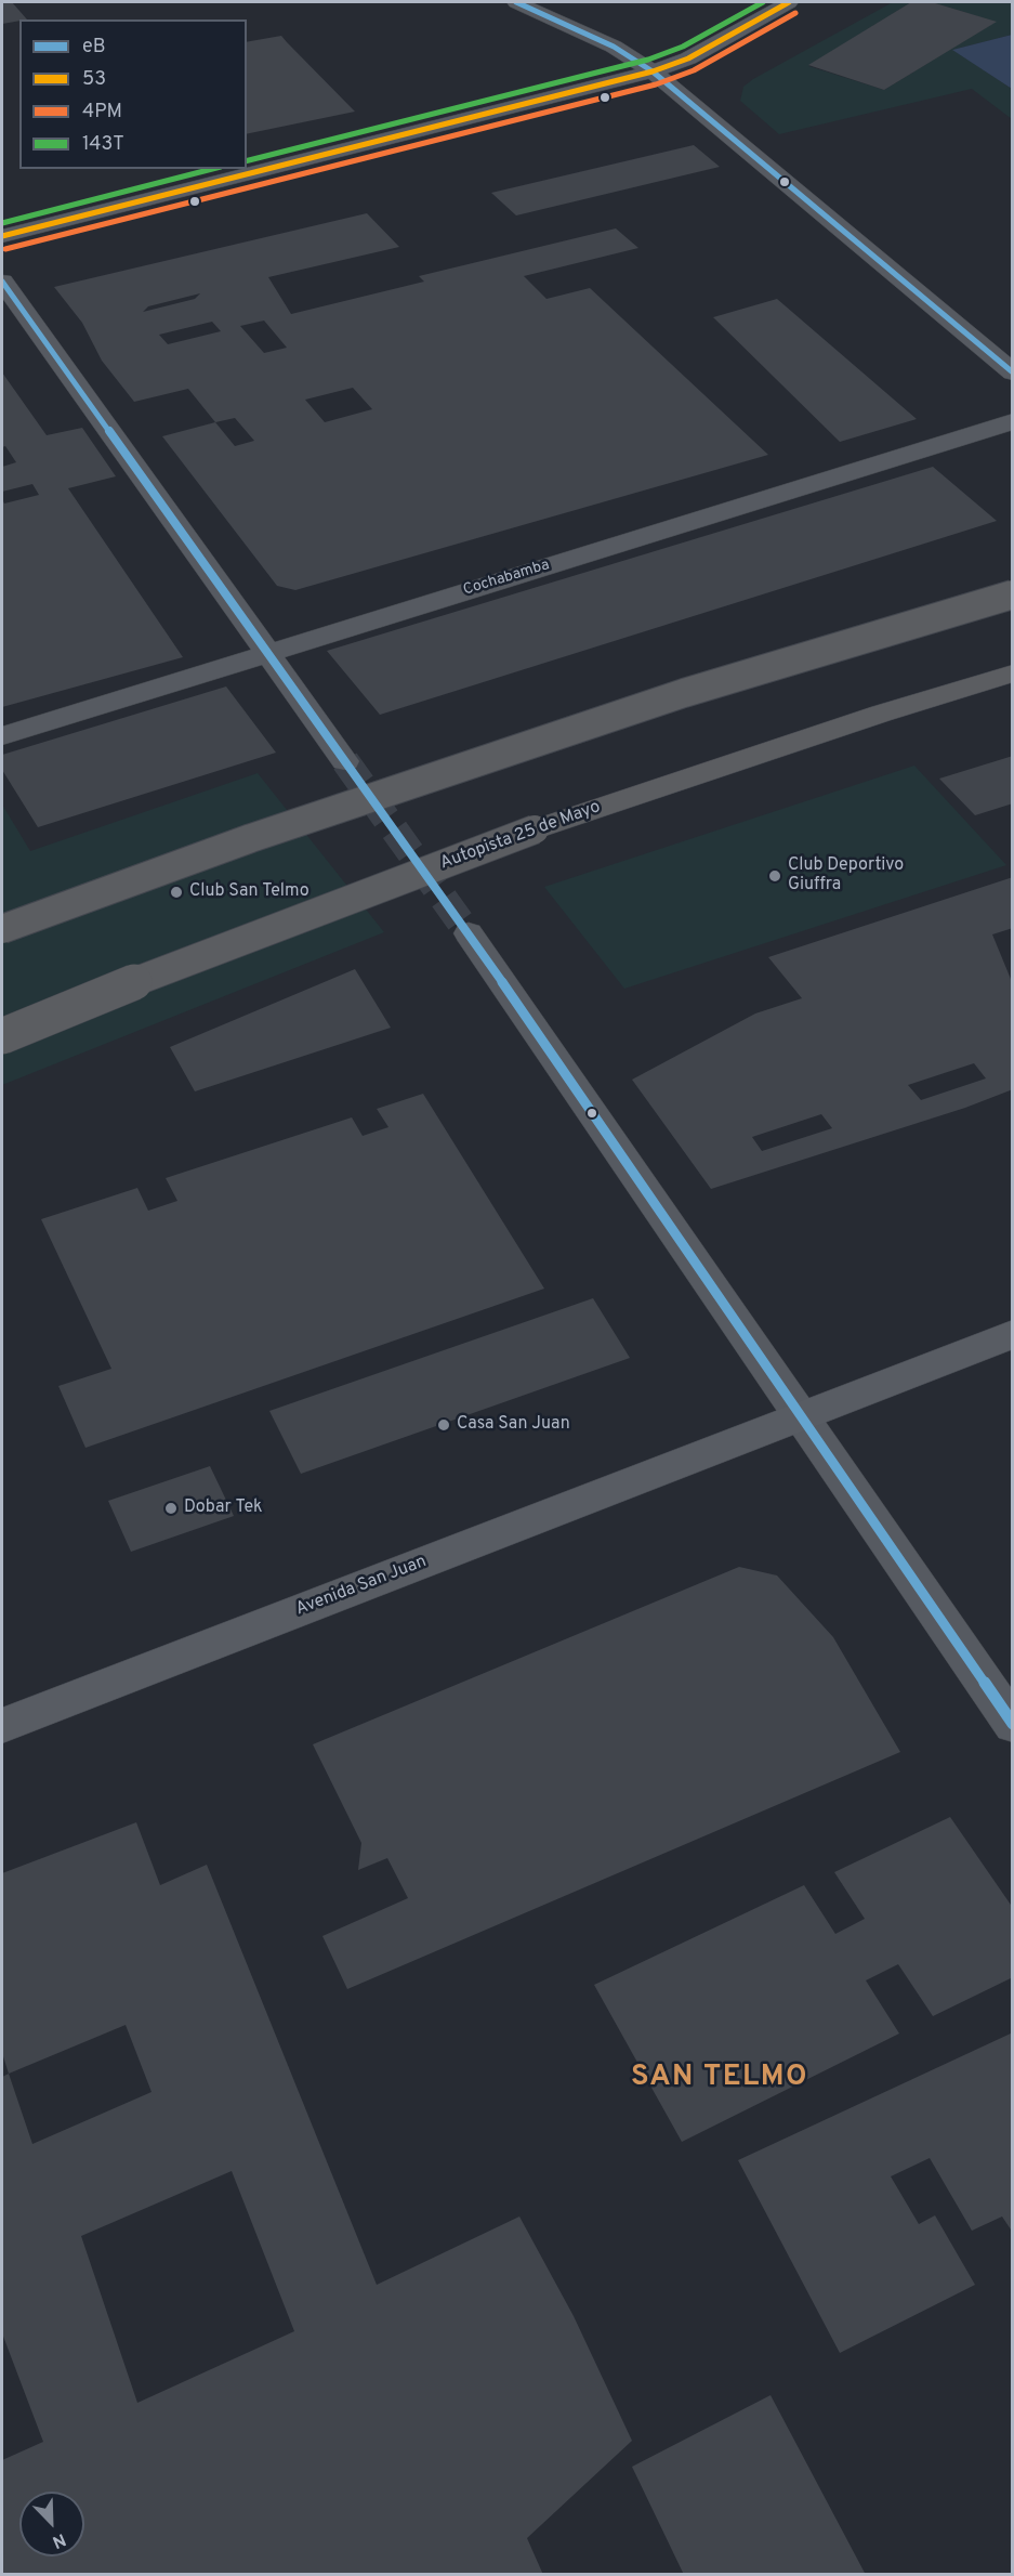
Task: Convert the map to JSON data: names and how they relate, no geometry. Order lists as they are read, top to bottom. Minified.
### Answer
{"streets":{"highway":["Autopista 25 de Mayo"],"main road":["Avenida San Juan"],"street":["Cochabamba"]},"districts":["SAN TELMO"],"places":["Club Deportivo Giuffra","Club San Telmo","Casa San Juan","Dobar Tek"],"lines":["transit line eB","transit line 53","transit line 143T","transit line 4PM"],"legend":["eB","53","4PM","143T"],"north":"bottom right"}
